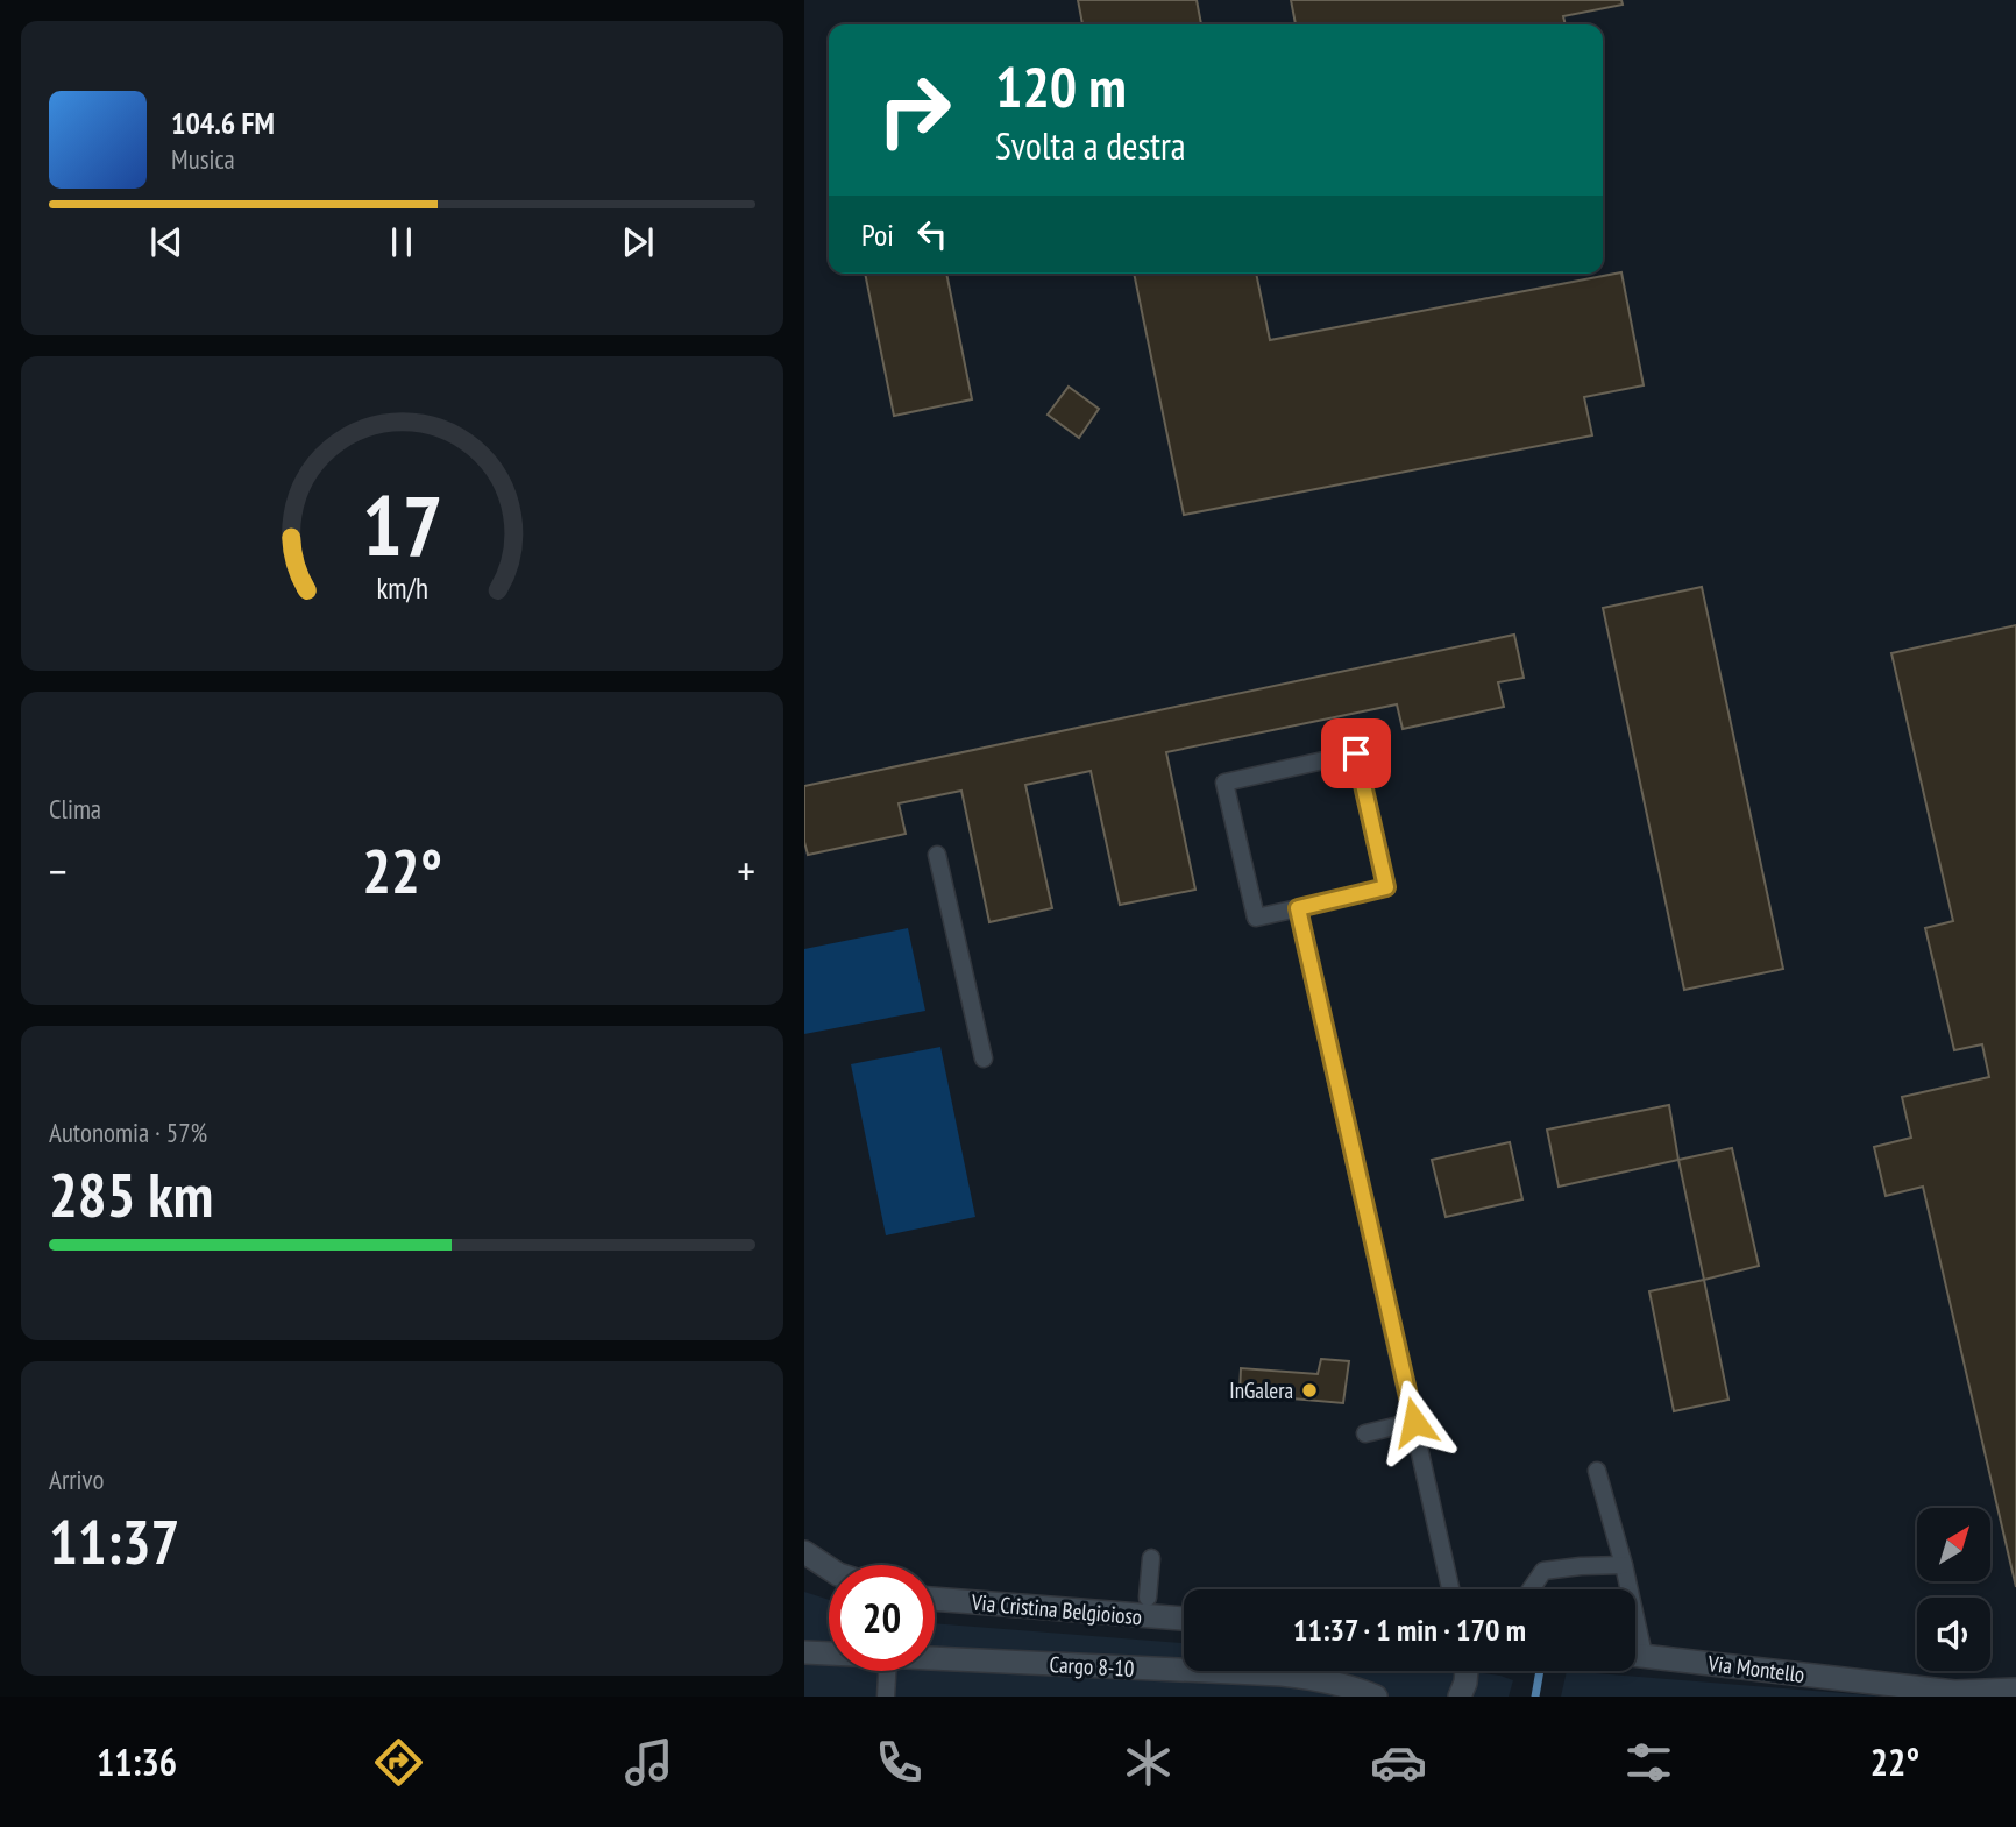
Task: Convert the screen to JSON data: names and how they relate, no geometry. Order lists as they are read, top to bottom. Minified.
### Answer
{"streets":{"street":["Via Cristina Belgioioso","Cargo 8-10","Via Montello"]},"places":["InGalera"],"north":"top right","page":{"turn":["120 m","Svolta a destra"],"song":["104.6 FM","Musica"],"then":"Poi","tile":["Clima",["Autonomia · 57%","285 km"],["Arrivo","11:37"]],"heat":["−","22°","+"],"limit":"20","trip":"11:37 · 1 min · 170 m","tabs":["11:36","22°"],"gauge":["17","km/h"]}}
